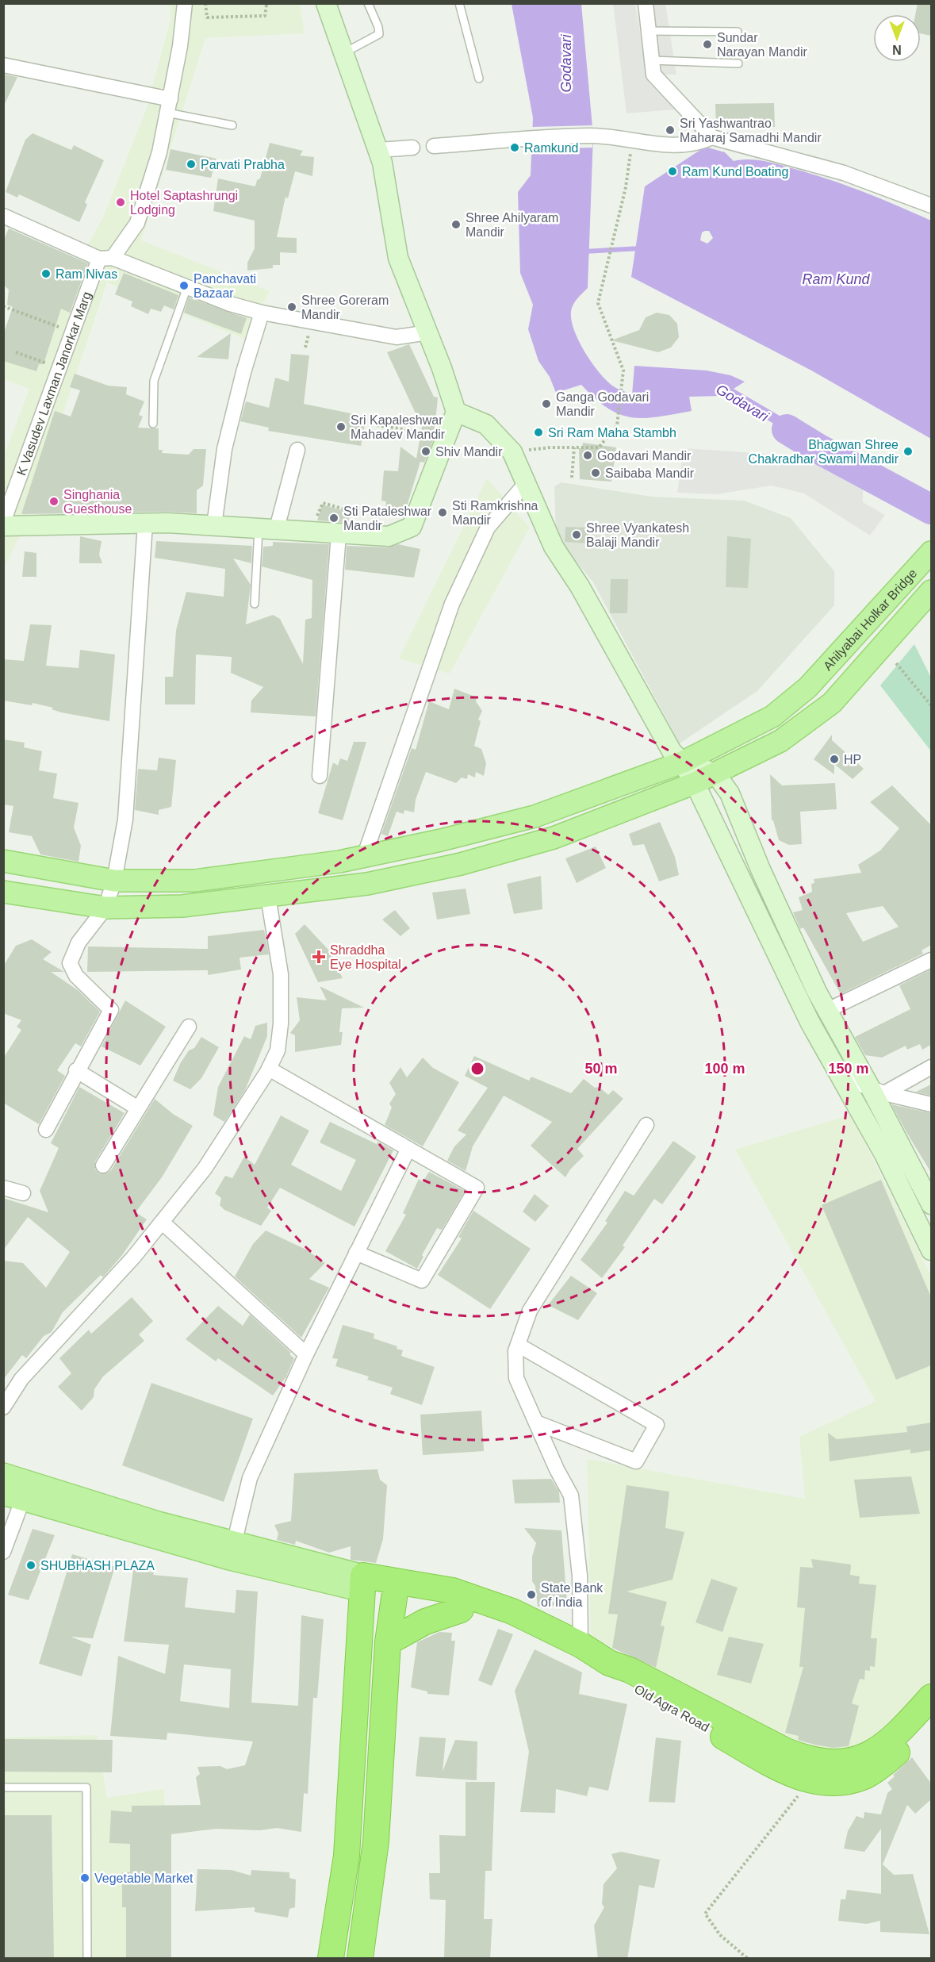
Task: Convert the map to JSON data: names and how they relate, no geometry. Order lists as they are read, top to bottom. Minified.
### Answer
{"streets":{"highway":["Old Agra Road"],"main road":["Ahilyabai Holkar Bridge"],"street":["K Vasudev Laxman Janorkar Marg"]},"water":["Godavari","Ram Kund"],"places":{"other":["Sundar Narayan Mandir","Sri Yashwantrao Maharaj Samadhi Mandir","Ramkund","Parvati Prabha","Ram Kund Boating","Hotel Saptashrungi Lodging","Shree Ahilyaram Mandir","Ram Nivas","Panchavati Bazaar","Shree Goreram Mandir","Ganga Godavari Mandir","Sri Kapaleshwar Mahadev Mandir","Sri Ram Maha Stambh","Shiv Mandir","Bhagwan Shree Chakradhar Swami Mandir","Godavari Mandir","Saibaba Mandir","Singhania Guesthouse","Sti Ramkrishna Mandir","Sti Pataleshwar Mandir","Shree Vyankatesh Balaji Mandir","HP","SHUBHASH PLAZA","State Bank of India","Vegetable Market"],"health":["Shraddha Eye Hospital"]},"north":"bottom","rings":["50 m","100 m","150 m"]}
